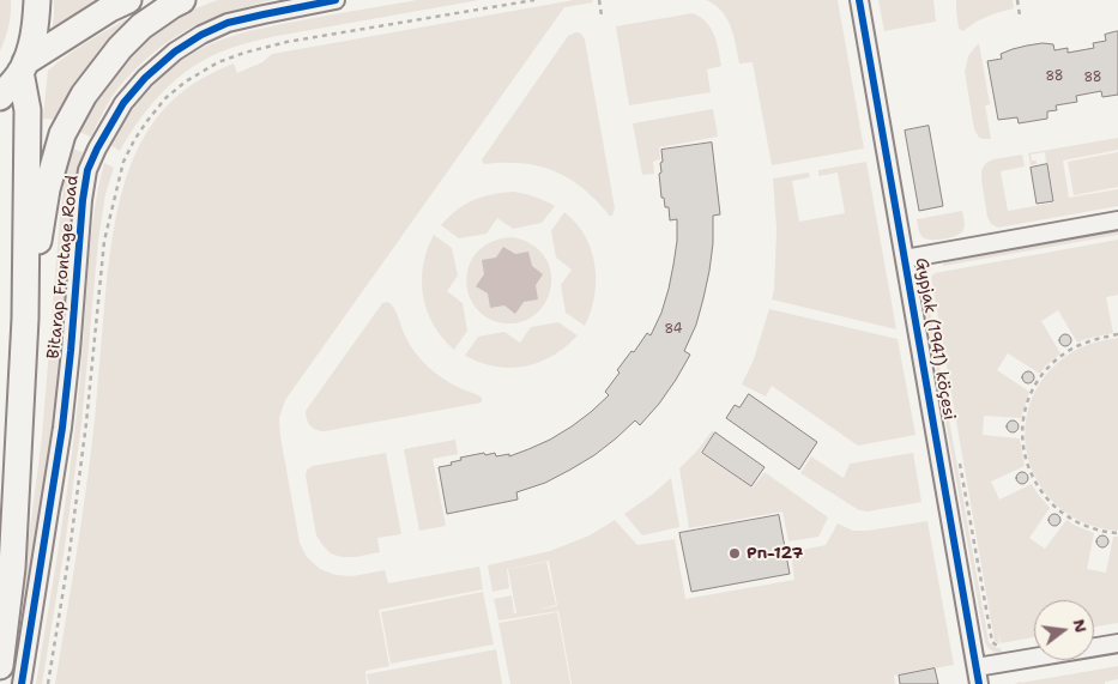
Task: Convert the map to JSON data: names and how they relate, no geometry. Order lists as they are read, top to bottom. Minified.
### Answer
{"streets":{"street":["Bitarap Frontage Road","Gypjak (1941) köçesi"]},"places":["Рп-127"],"house_numbers":["88","88","84"],"north":"right"}
